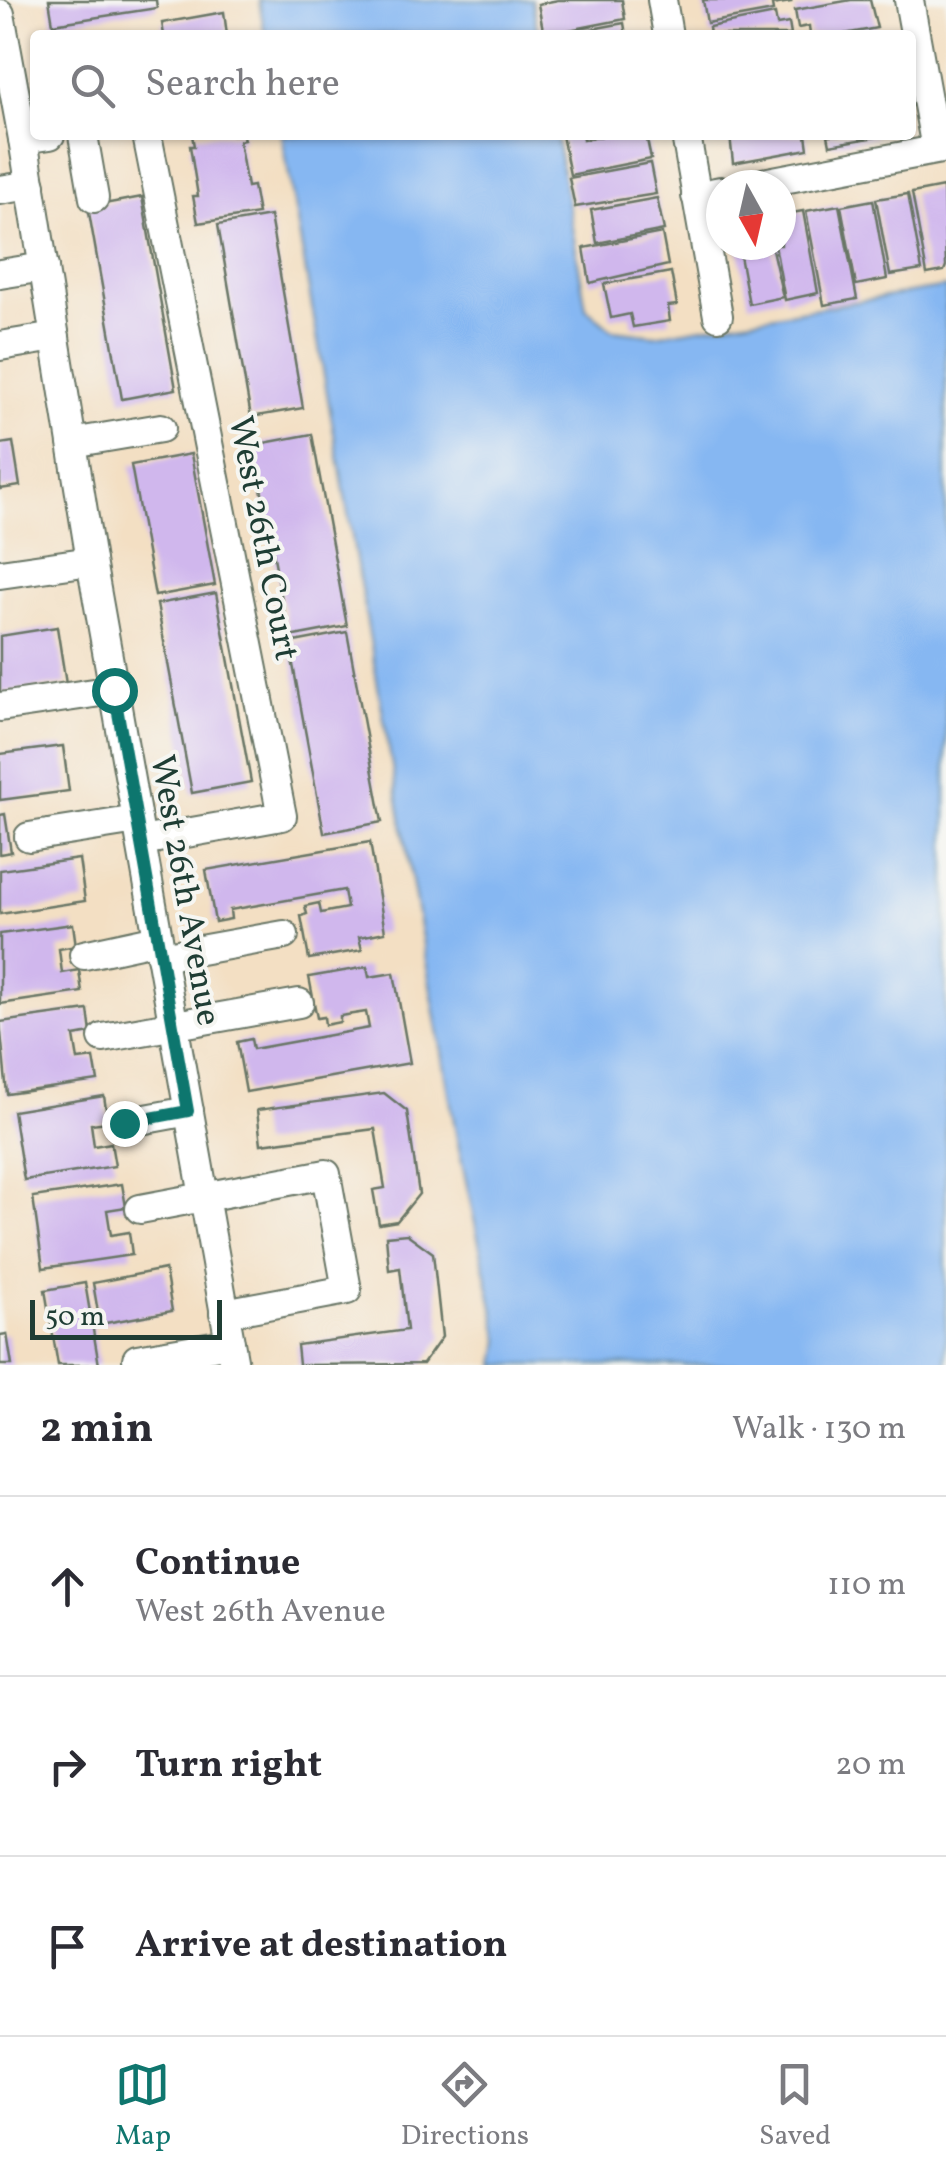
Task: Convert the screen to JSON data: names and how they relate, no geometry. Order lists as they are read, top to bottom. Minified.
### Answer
{"streets":{"street":["West 26th Court","West 26th Avenue"]},"crossings":[["West 26th Court","West 26th Avenue"]],"scale_bar":"50 m","north":"bottom","page":{"search":"Search here","scale":"50 m","heading":["2 min","Walk · 130 m"],"list":[["Continue","West 26th Avenue","110 m"],["Turn right","20 m"],"Arrive at destination"],"nav":["Map","Directions","Saved"]}}
